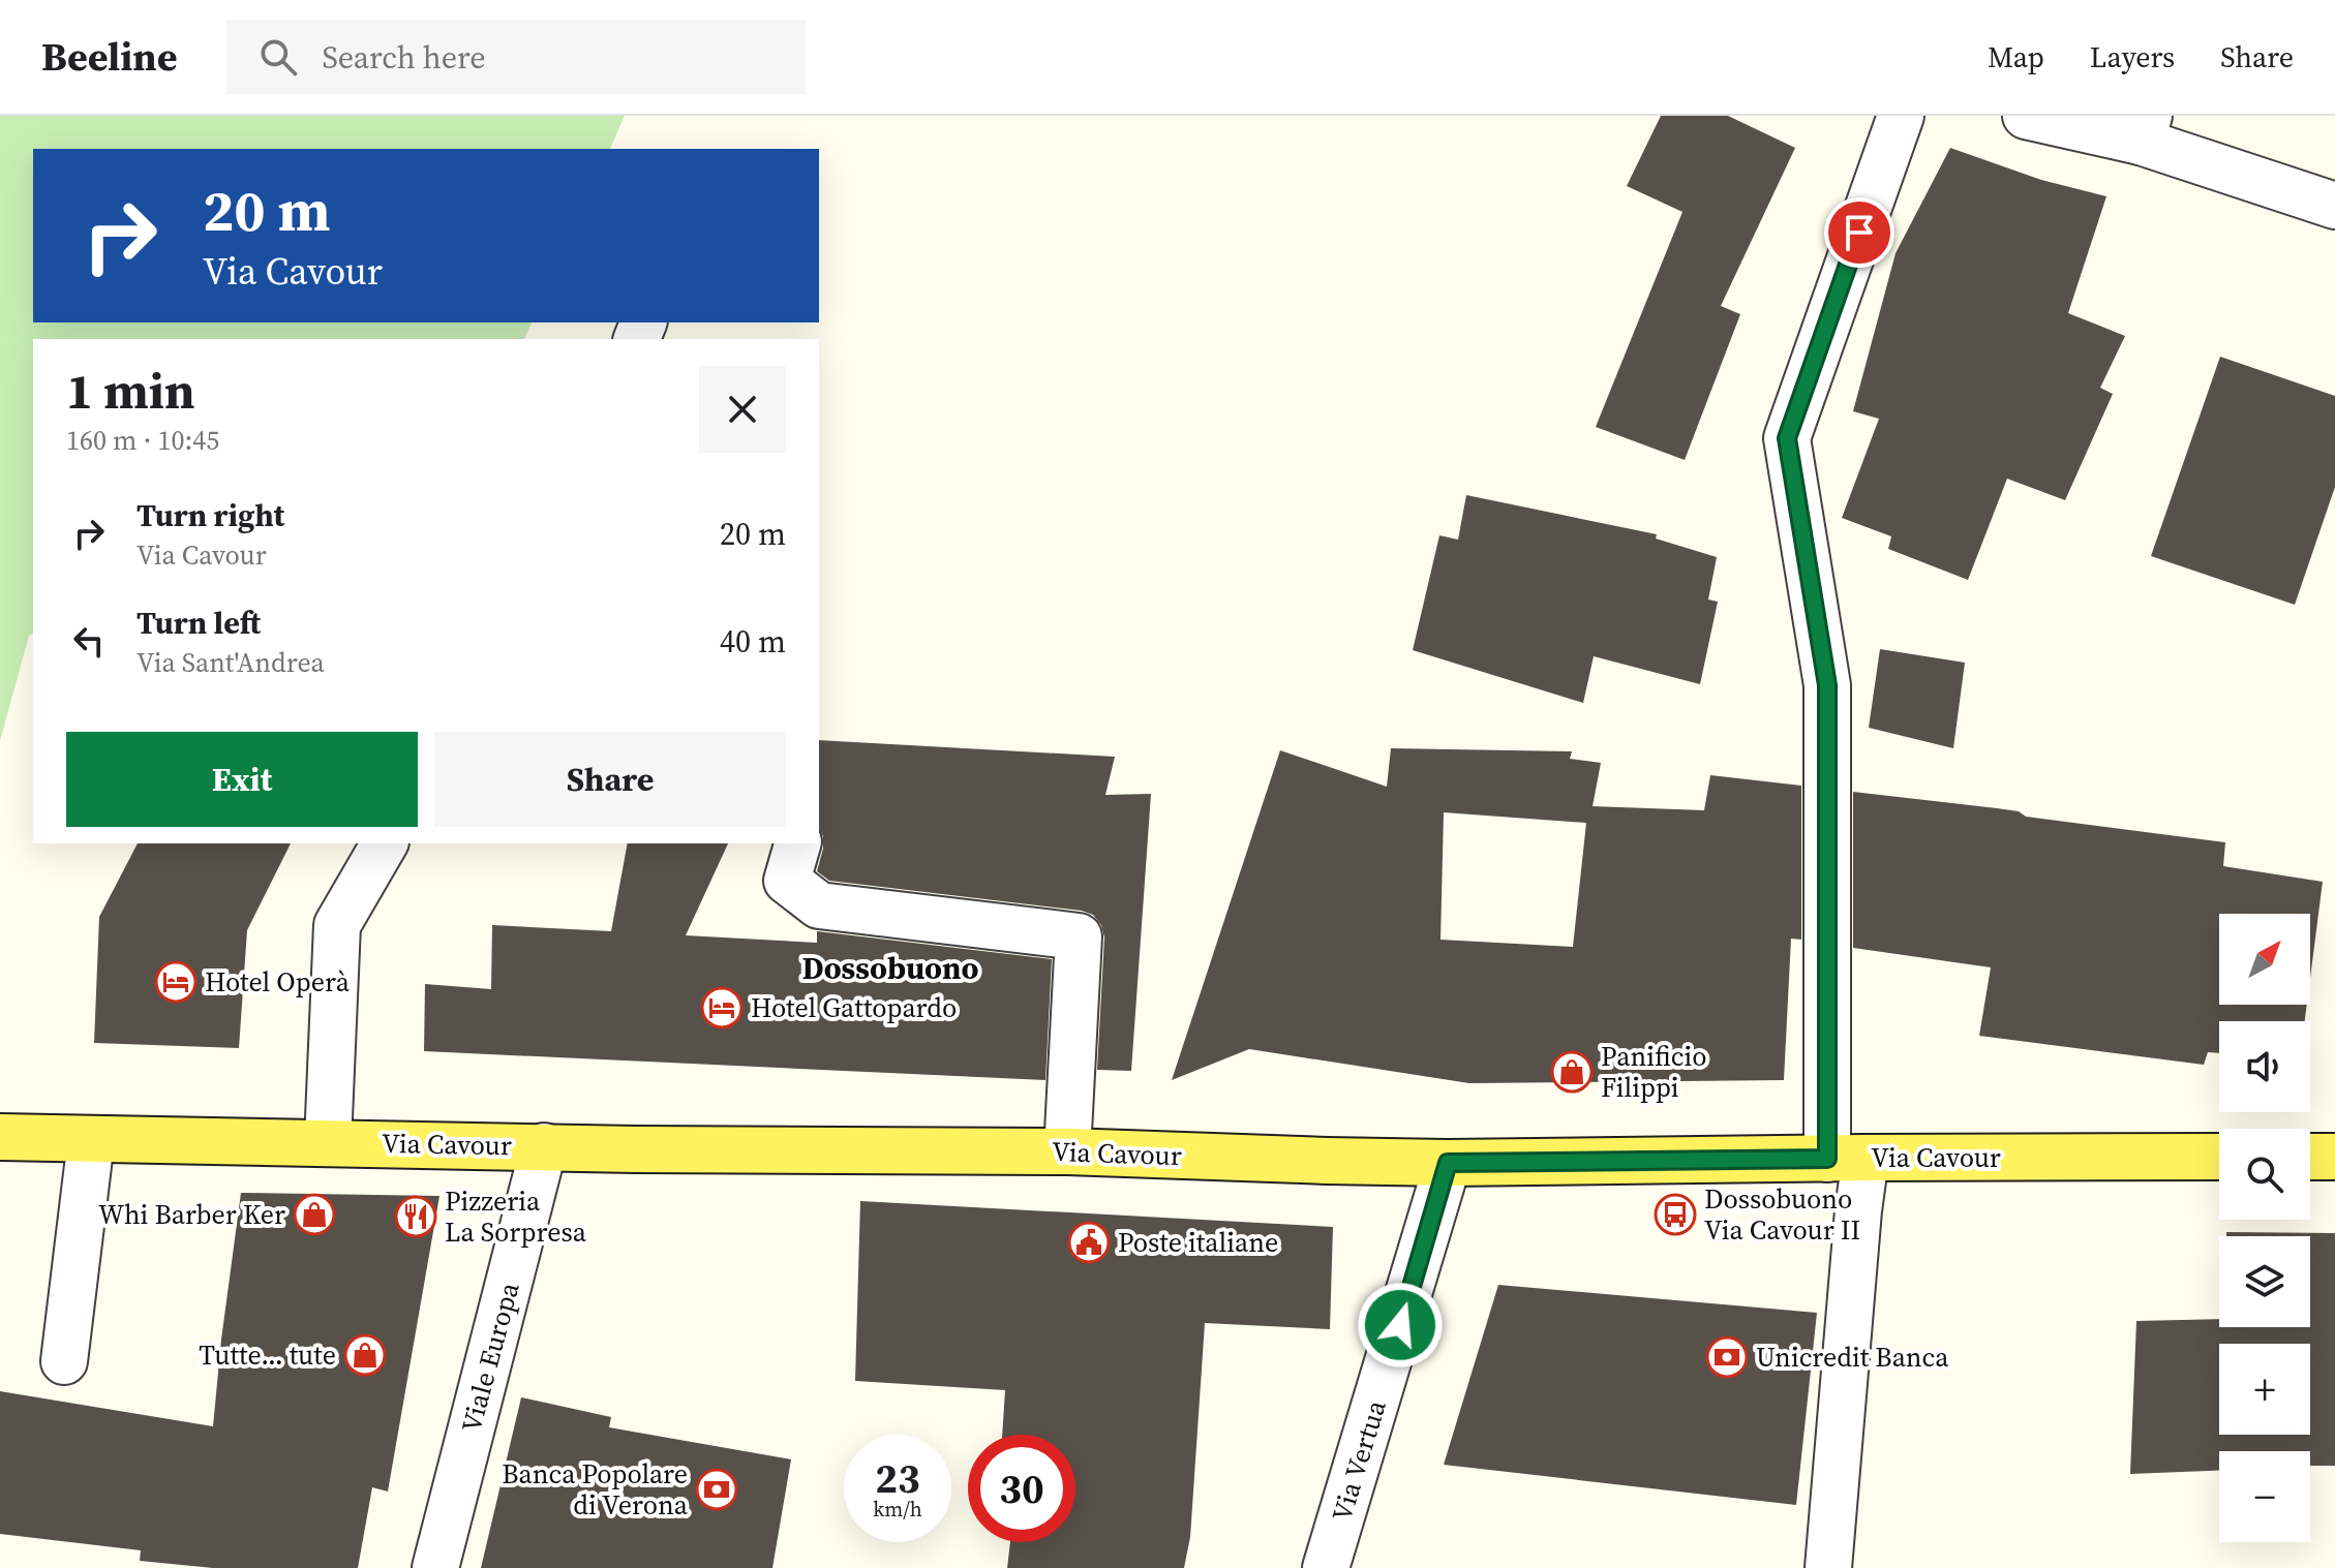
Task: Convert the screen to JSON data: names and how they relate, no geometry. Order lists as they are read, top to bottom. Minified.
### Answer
{"streets":{"main road":["Via Cavour"],"street":["Viale Europa","Via Vertua"]},"crossings":[["Via Cavour","Viale Europa"],["Via Cavour","Via Vertua"]],"districts":["Dossobuono"],"places":{"hotel":["Hotel Operà","Hotel Gattopardo"],"shop":["Panificio Filippi","Whi Barber Ker","Tutte... tute"],"bus stop":["Dossobuono Via Cavour II"],"restaurant":["Pizzeria La Sorpresa"],"public building":["Poste italiane"],"bank":["Unicredit Banca","Banca Popolare di Verona"]},"north":"top right","page":{"header":"Beeline","search":"Search here","nav":["Map","Layers","Share"],"turn":["20 m","Via Cavour"],"heading":["1 min","160 m · 10:45"],"list":[{"name":"Turn right","note":"Via Cavour","value":"20 m"},{"name":"Turn left","note":"Via Sant'Andrea","value":"40 m"}],"buttons":["Exit","Share"],"map_buttons":["+","−"],"speed":"23 km/h","limit":"30"}}
